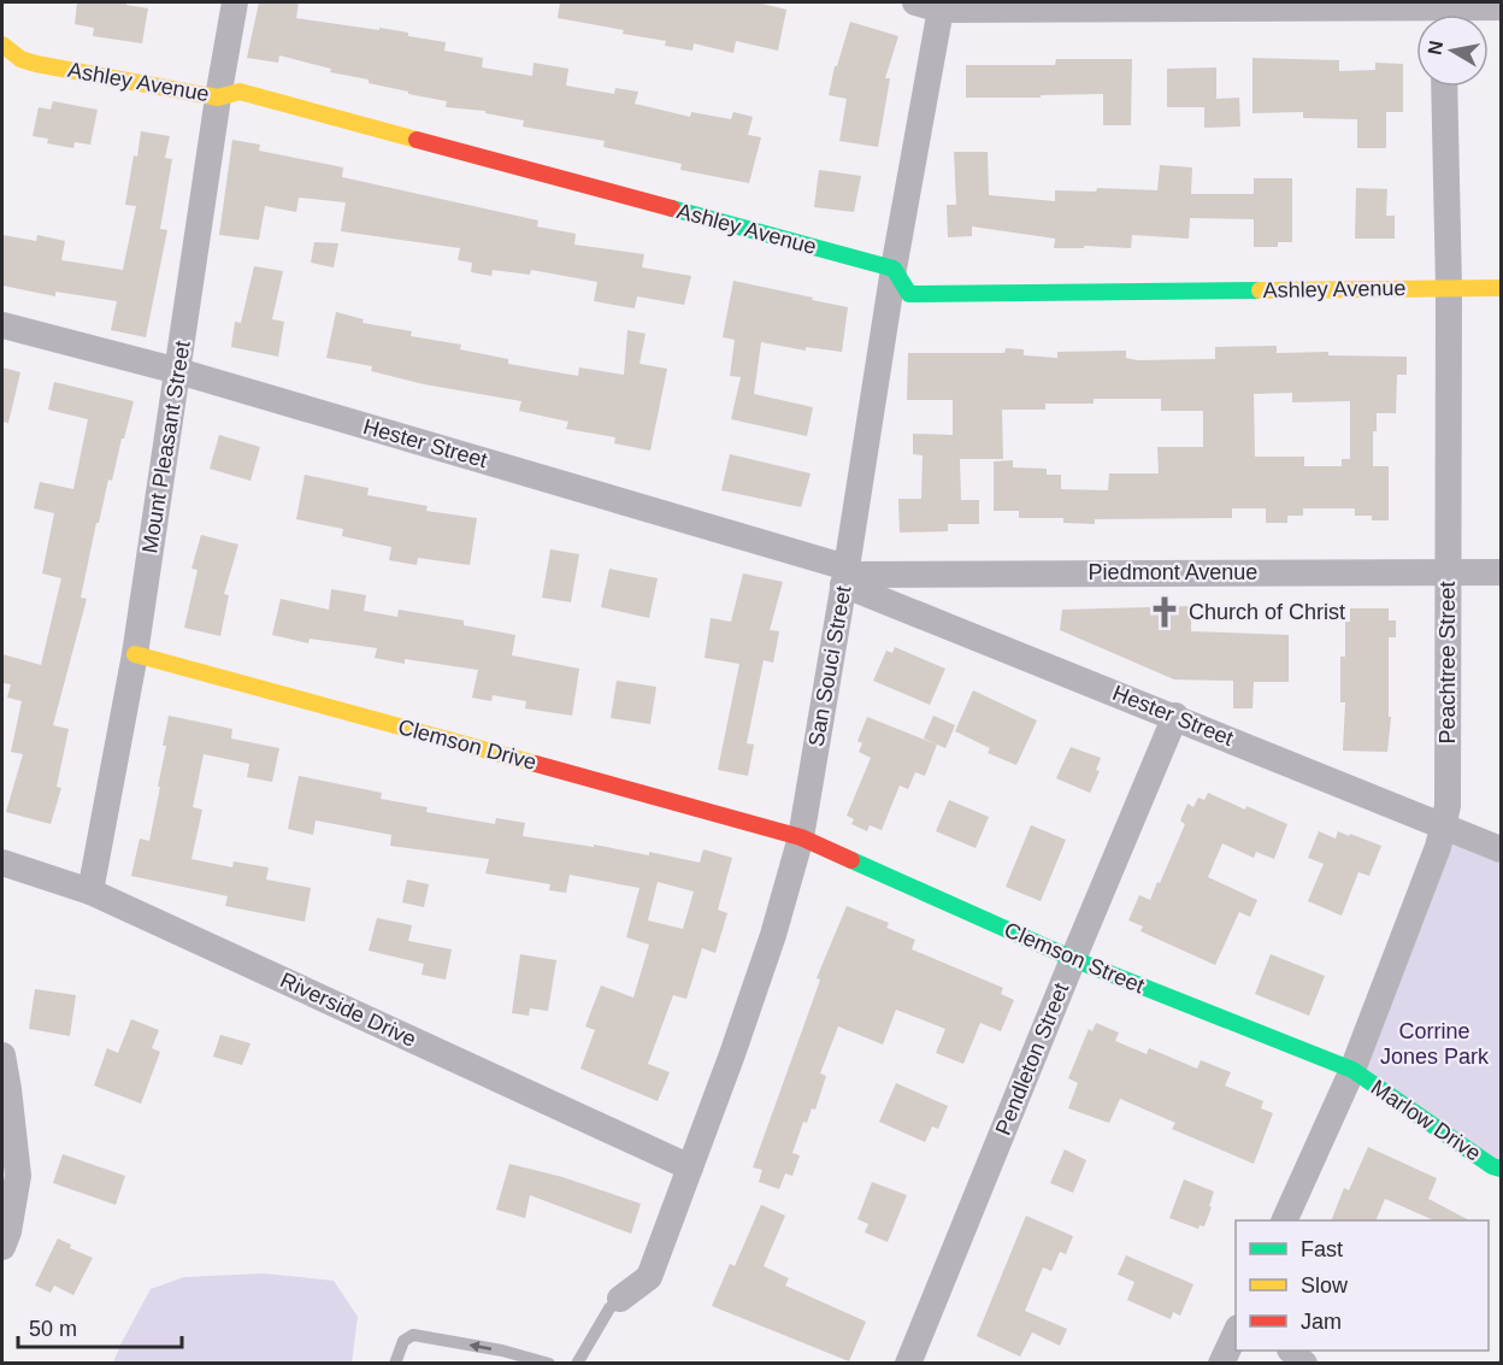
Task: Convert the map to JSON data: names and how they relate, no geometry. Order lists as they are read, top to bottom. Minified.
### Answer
{"streets":{"street":["Ashley Avenue","Hester Street","Mount Pleasant Street","Piedmont Avenue","Peachtree Street","San Souci Street","Clemson Drive","Clemson Street","Riverside Drive","Pendleton Street","Marlow Drive"]},"crossings":[["Ashley Avenue","Mount Pleasant Street"],["Ashley Avenue","Peachtree Street"],["Ashley Avenue","San Souci Street"],["Hester Street","Mount Pleasant Street"],["Hester Street","Piedmont Avenue"],["Hester Street","Peachtree Street"],["Hester Street","San Souci Street"],["Hester Street","Pendleton Street"],["Mount Pleasant Street","Clemson Drive"],["Mount Pleasant Street","Riverside Drive"],["Piedmont Avenue","Peachtree Street"],["Piedmont Avenue","San Souci Street"],["Peachtree Street","Clemson Street"],["Peachtree Street","Marlow Drive"],["San Souci Street","Clemson Drive"],["San Souci Street","Clemson Street"],["San Souci Street","Riverside Drive"],["Clemson Drive","Clemson Street"],["Clemson Street","Pendleton Street"],["Clemson Street","Marlow Drive"]],"parks":["Corrine Jones Park"],"places":{"church":["Church of Christ"]},"legend":["Fast","Slow","Jam"],"scale_bar":"50 m","north":"left"}
